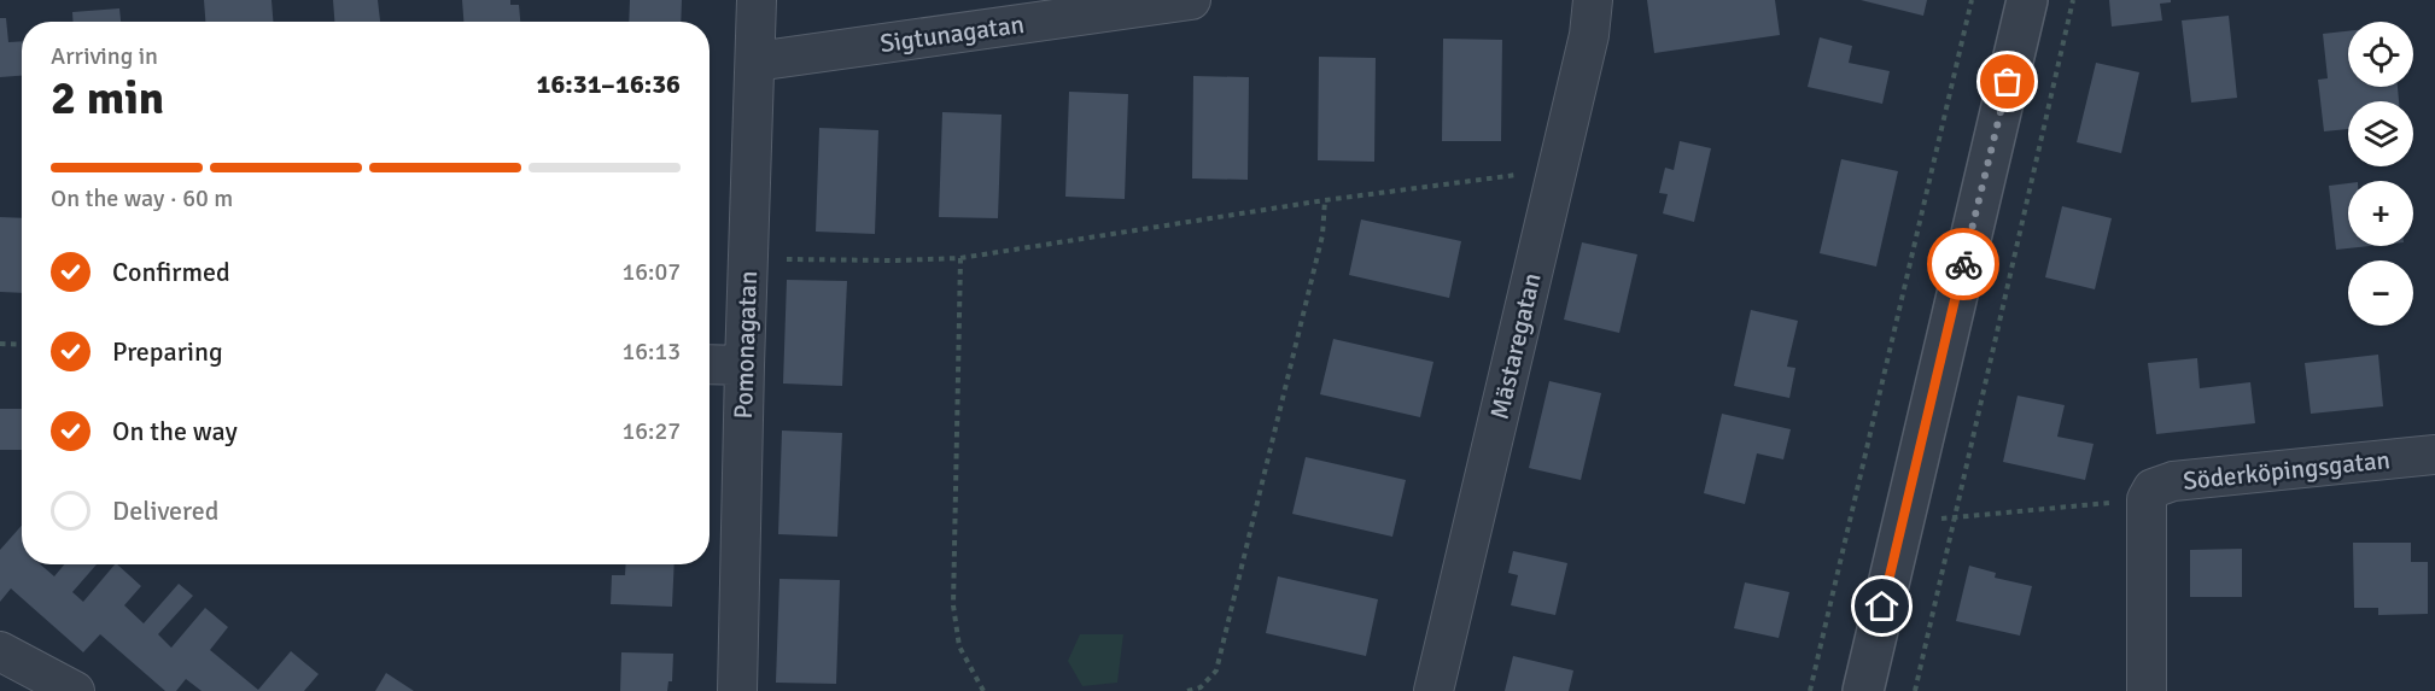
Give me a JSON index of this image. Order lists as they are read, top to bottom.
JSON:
{
  "streets": {
    "street": [
      "Sigtunagatan",
      "Pomonagatan",
      "Mästaregatan",
      "Söderköpingsgatan"
    ]
  },
  "crossings": [
    ["Sigtunagatan", "Pomonagatan"]
  ],
  "page": {
    "map_buttons": ["+", "−"],
    "heading": ["2 min", "Arriving in", "16:31–16:36"],
    "bar": "On the way · 60 m",
    "list": [
      ["Confirmed", "16:07"],
      ["Preparing", "16:13"],
      ["On the way", "16:27"],
      "Delivered"
    ]
  }
}
